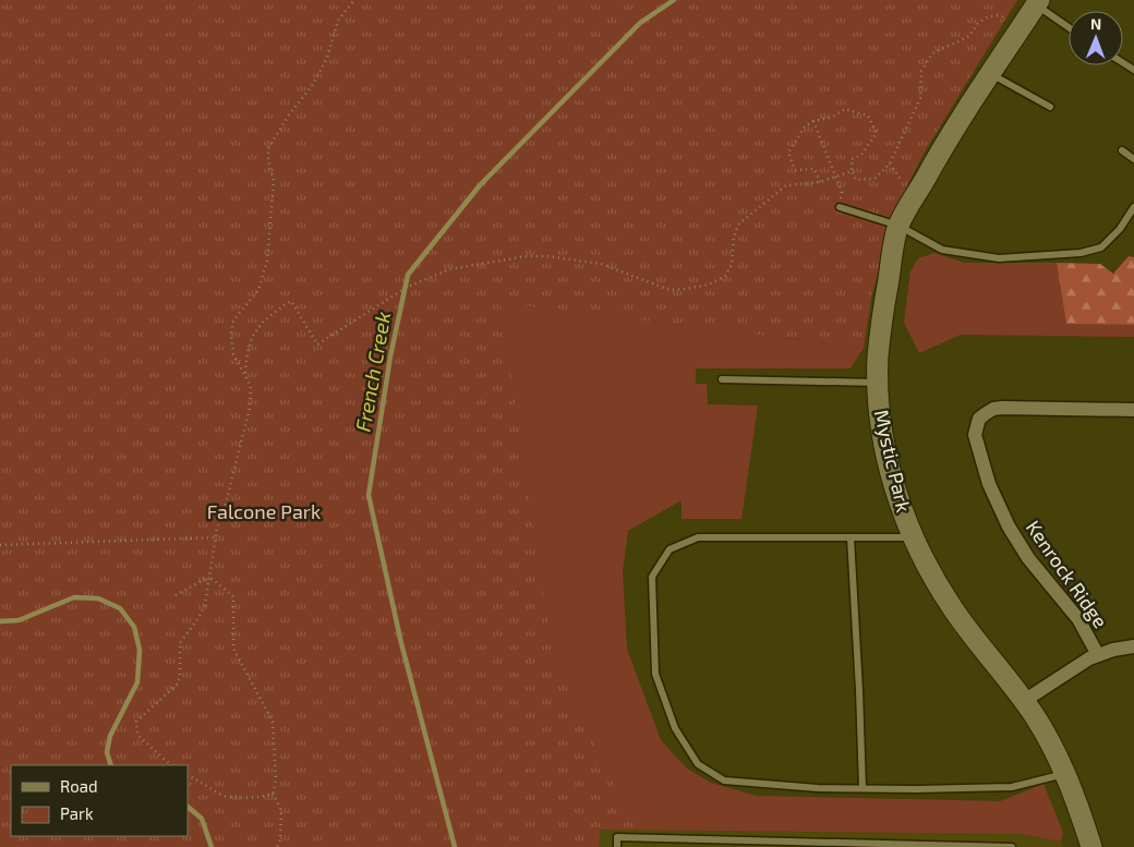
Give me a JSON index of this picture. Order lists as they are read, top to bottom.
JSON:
{
  "streets": {
    "street": ["Mystic Park", "Kenrock Ridge"]
  },
  "water": ["French Creek"],
  "parks": ["Falcone Park"],
  "legend": ["Road", "Park"],
  "north": "top"
}
